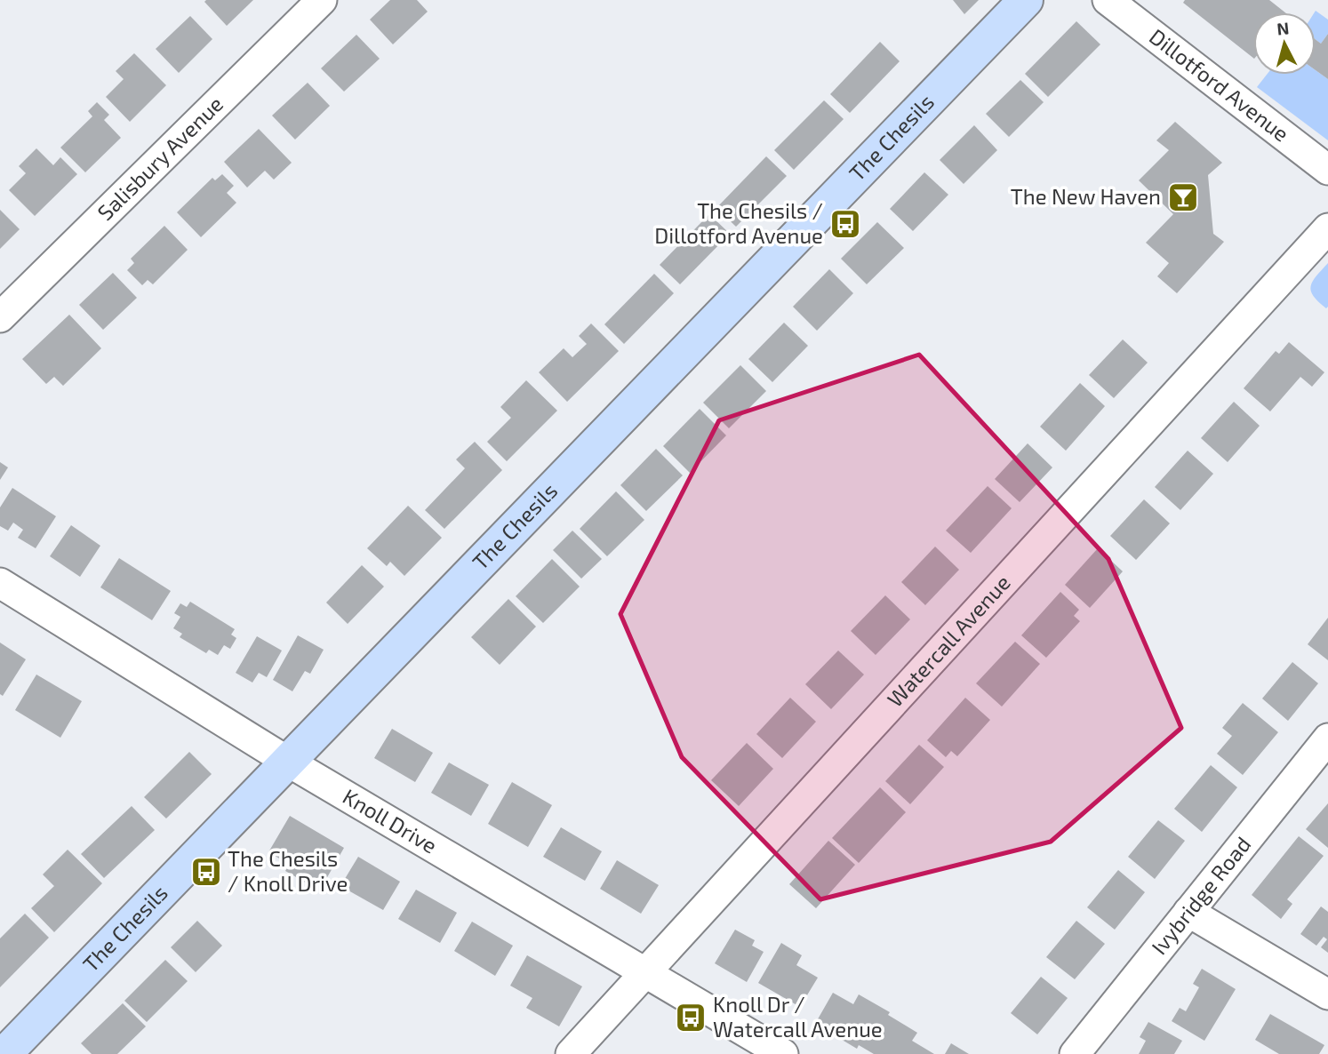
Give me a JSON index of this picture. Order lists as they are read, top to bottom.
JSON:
{
  "streets": {
    "street": [
      "Dillotford Avenue",
      "The Chesils",
      "Salisbury Avenue",
      "Watercall Avenue",
      "Knoll Drive",
      "Ivybridge Road"
    ]
  },
  "crossings": [
    ["The Chesils", "Knoll Drive"],
    ["Watercall Avenue", "Knoll Drive"]
  ],
  "places": {
    "bar": ["The New Haven"],
    "bus stop": ["The Chesils / Dillotford Avenue", "The Chesils / Knoll Drive", "Knoll Dr / Watercall Avenue"]
  },
  "north": "top"
}
